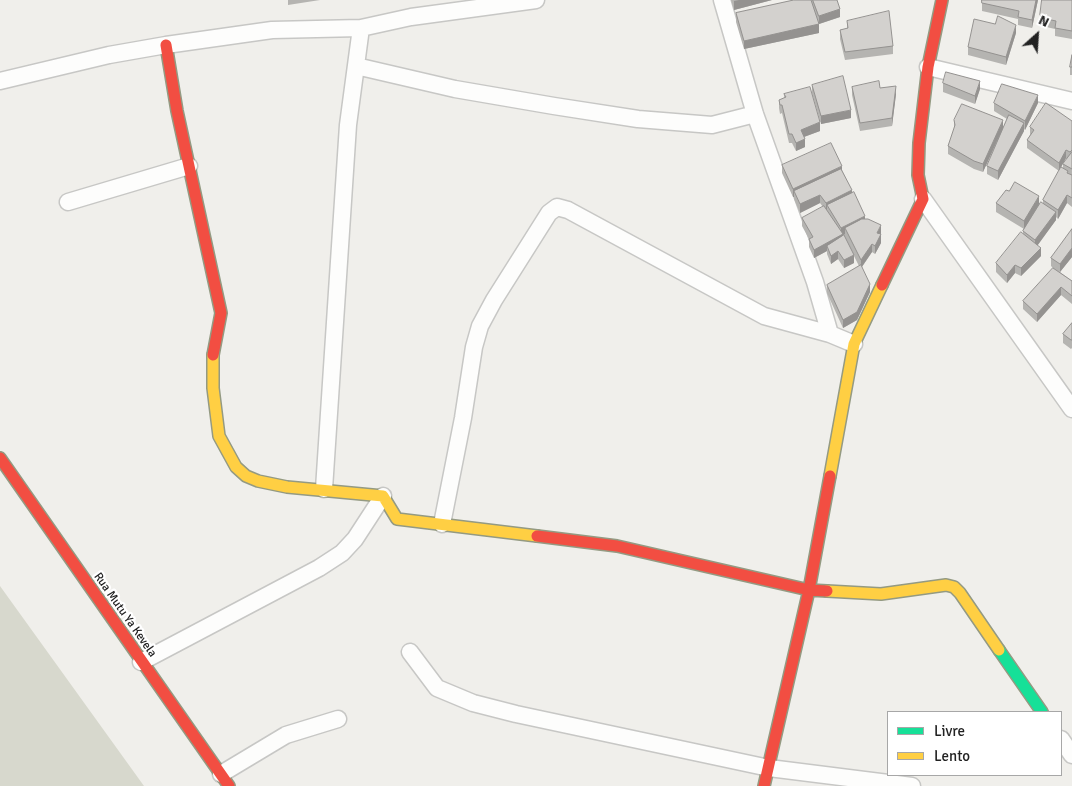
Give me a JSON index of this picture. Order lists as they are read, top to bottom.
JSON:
{
  "streets": {
    "street": ["Rua Mutu Ya Kevela"]
  },
  "legend": ["Livre", "Lento"],
  "north": "top right"
}
